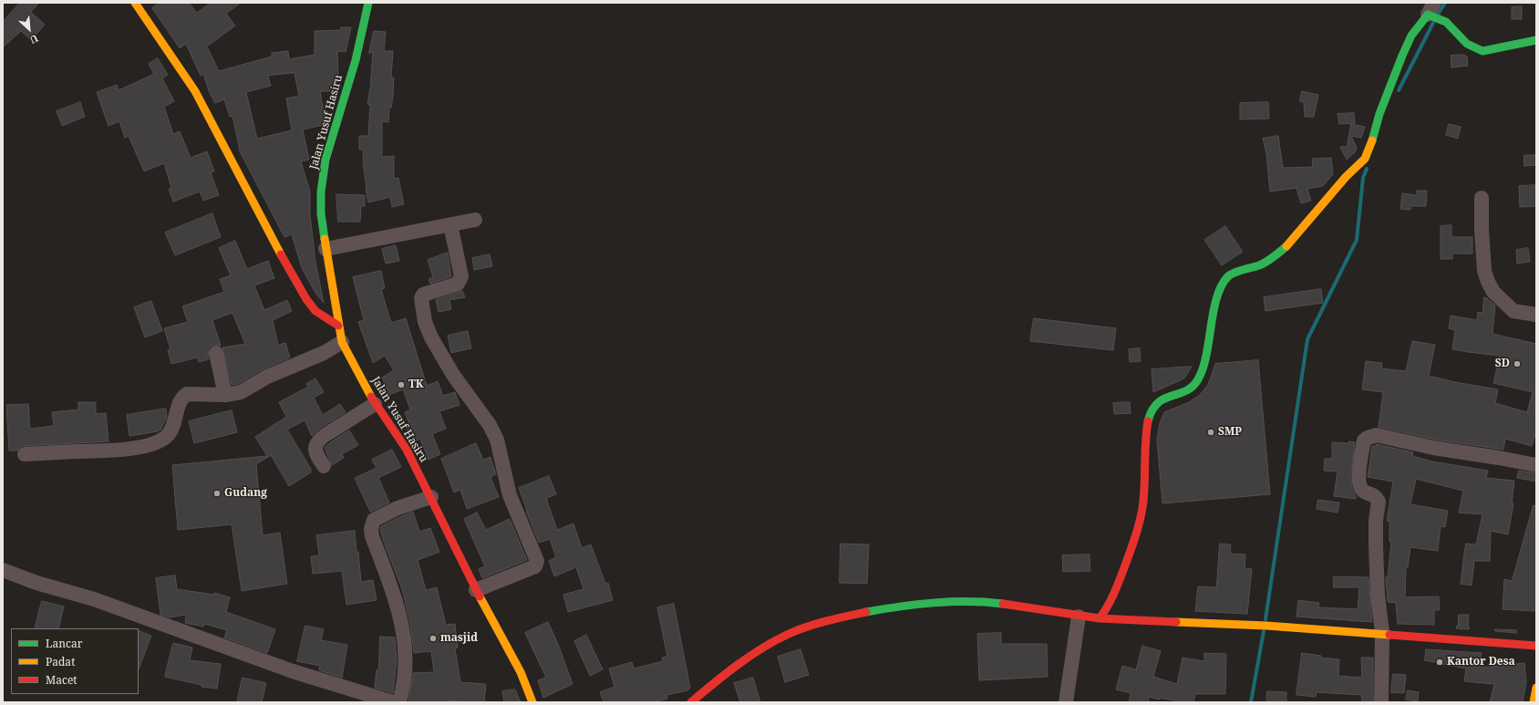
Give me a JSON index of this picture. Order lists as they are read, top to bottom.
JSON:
{
  "streets": {
    "street": ["Jalan Yusuf Hasiru"]
  },
  "places": [
    "SD",
    "TK",
    "SMP",
    "Gudang",
    "masjid",
    "Kantor Desa"
  ],
  "legend": ["Lancar", "Padat", "Macet"],
  "north": "bottom right"
}
